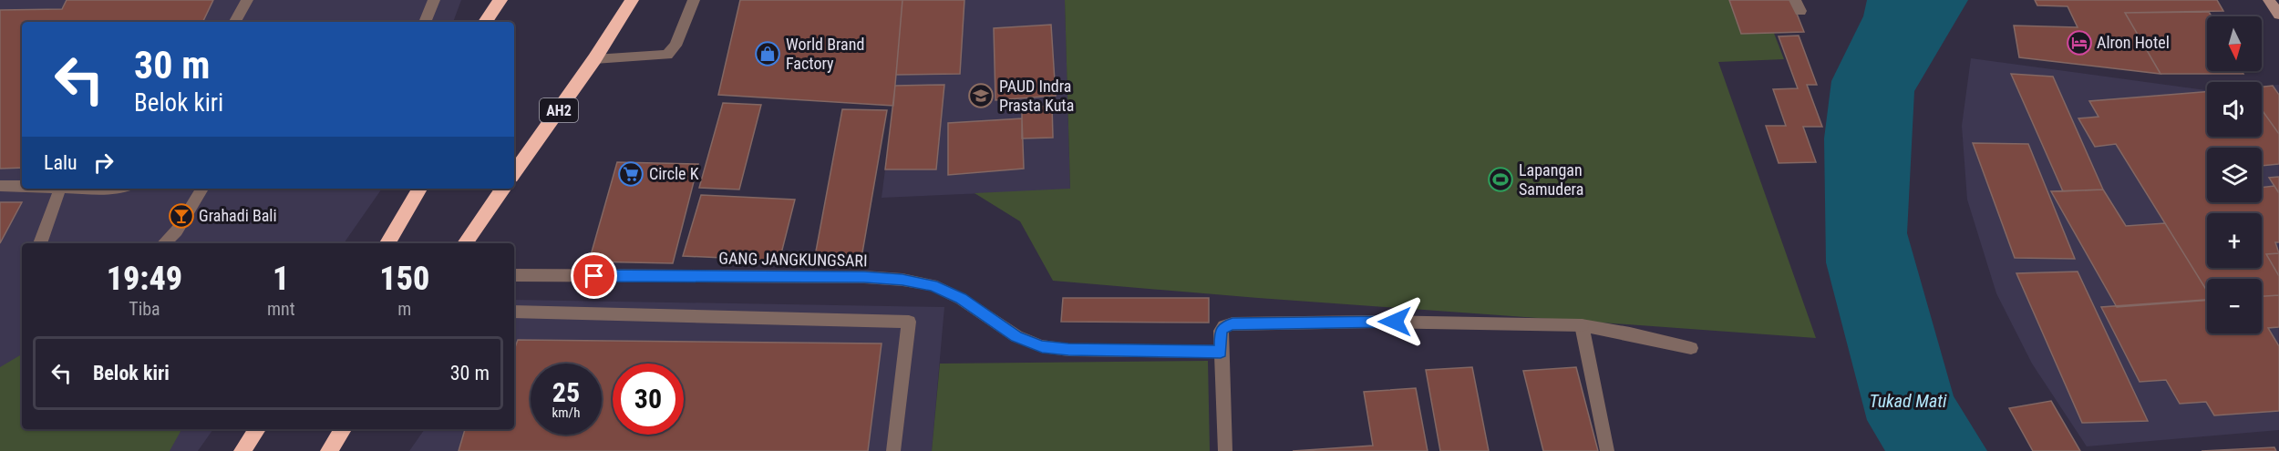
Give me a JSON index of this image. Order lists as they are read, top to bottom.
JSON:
{
  "streets": {
    "highway": ["AH2"],
    "street": ["GANG JANGKUNGSARI"]
  },
  "water": ["Tukad Mati"],
  "places": {
    "hotel": ["Alron Hotel"],
    "shop": ["World Brand Factory"],
    "school or university": ["PAUD Indra Prasta Kuta"],
    "supermarket": ["Circle K"],
    "sports": ["Lapangan Samudera"],
    "bar": ["Grahadi Bali"]
  },
  "north": "bottom",
  "page": {
    "map_buttons": ["+", "−"],
    "turn": ["30 m", "Belok kiri"],
    "then": "Lalu",
    "eta": [
      "19:49",
      "Tiba",
      "1",
      "mnt",
      "150",
      "m"
    ],
    "list": [
      {
        "name": "Belok kiri",
        "value": "30 m"
      }
    ],
    "speed": "25 km/h",
    "limit": "30"
  }
}
